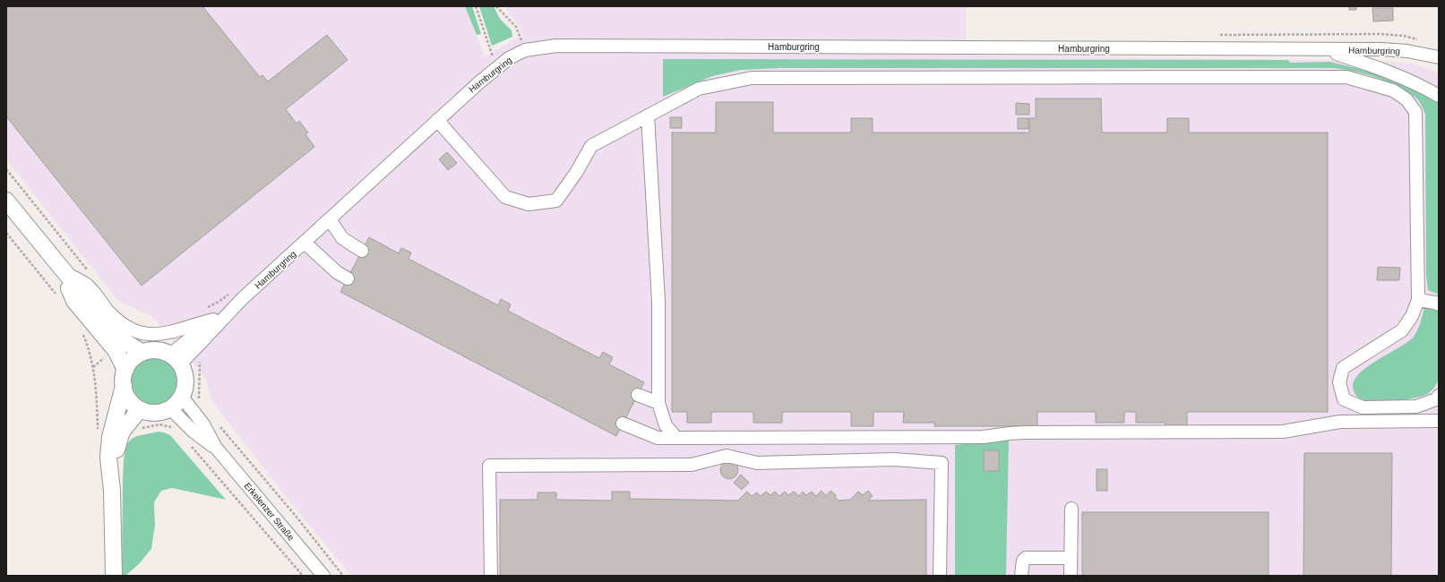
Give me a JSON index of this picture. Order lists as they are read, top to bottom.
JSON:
{
  "streets": {
    "street": ["Hamburgring", "Erkelenzer Straße"]
  }
}
